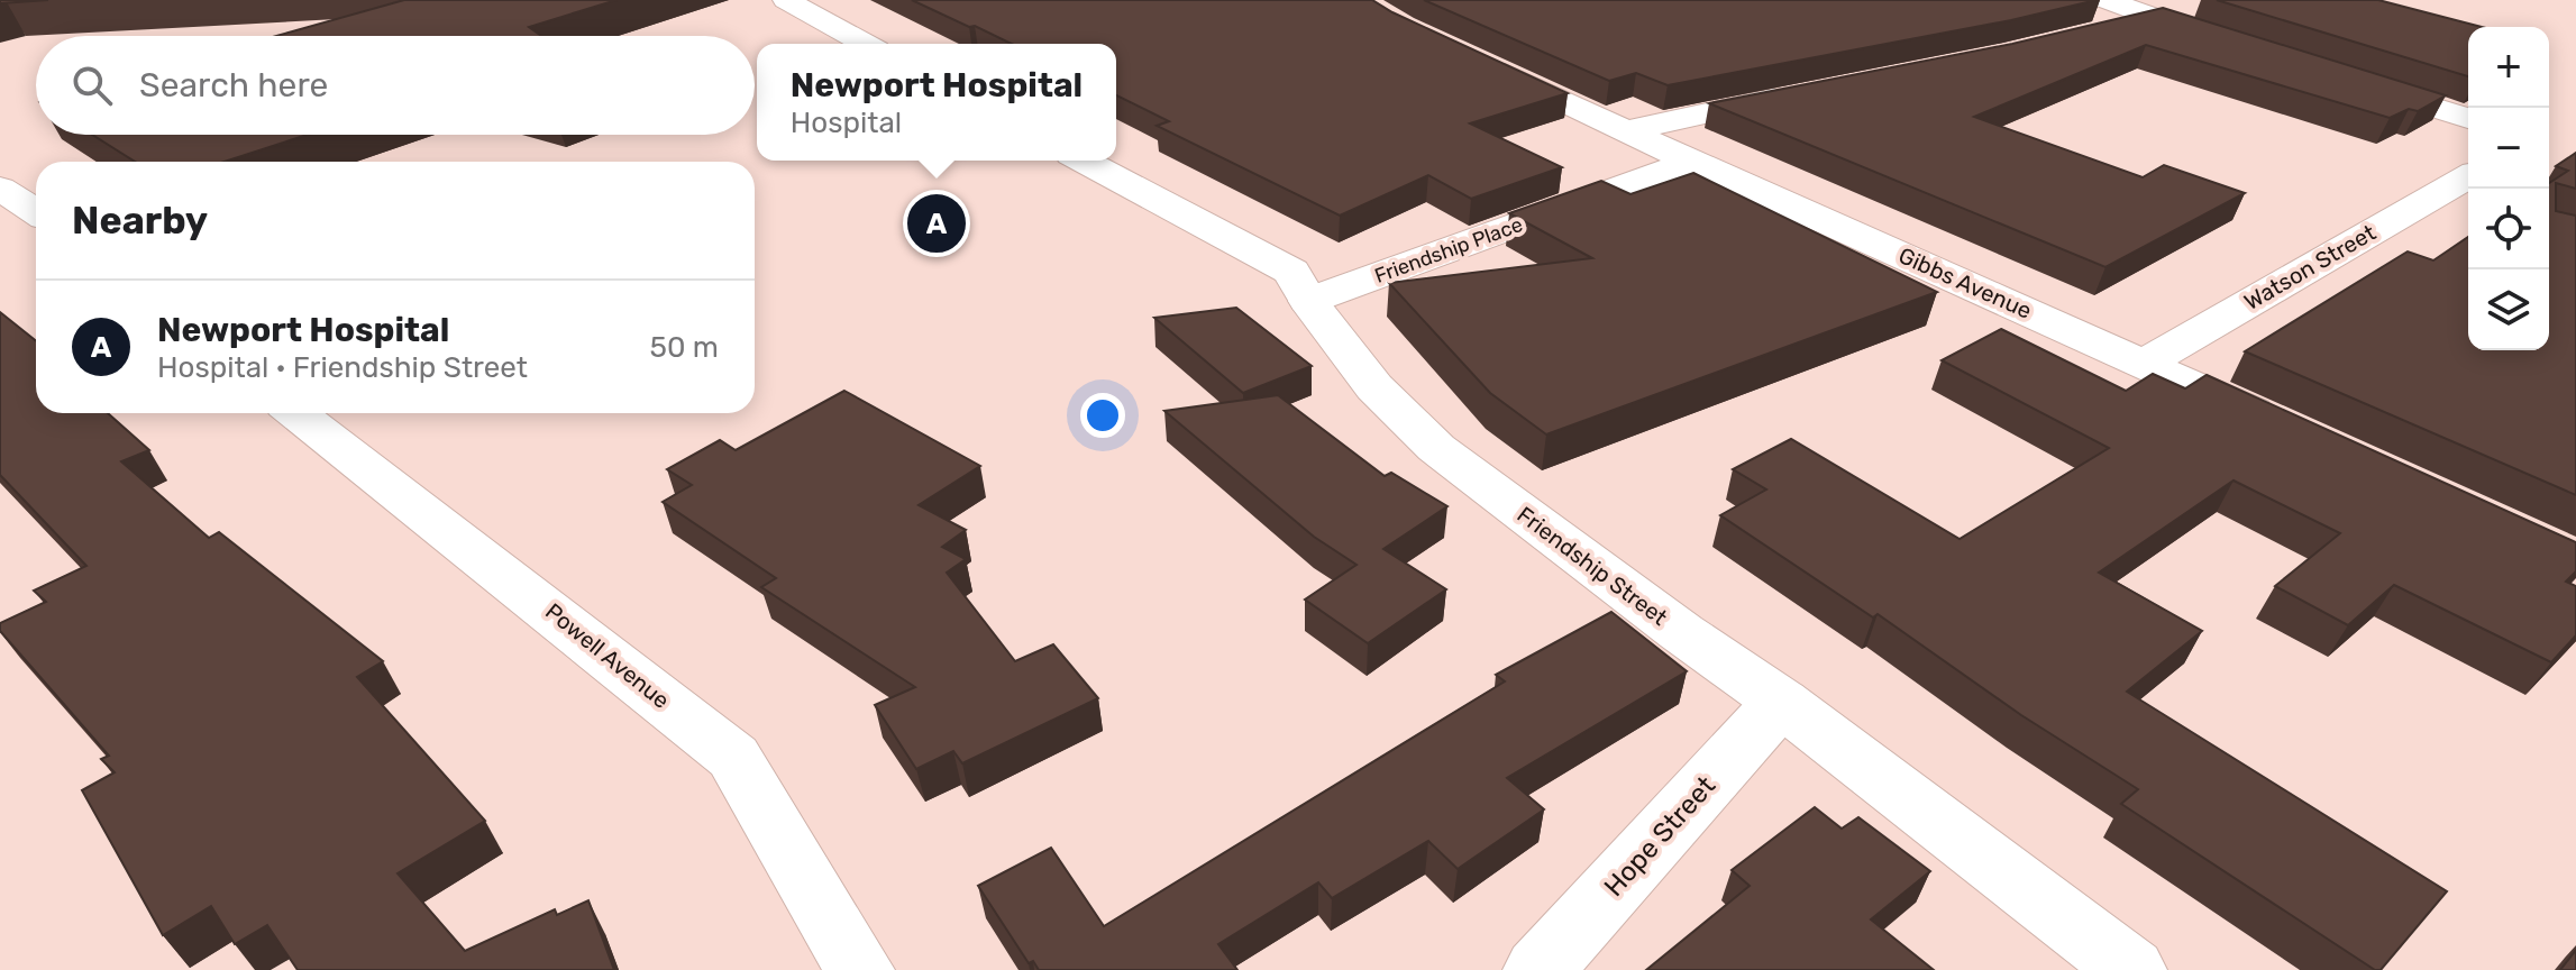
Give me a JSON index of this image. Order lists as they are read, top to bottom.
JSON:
{
  "streets": {
    "street": [
      "Friendship Place",
      "Watson Street",
      "Gibbs Avenue",
      "Friendship Street",
      "Powell Avenue",
      "Hope Street"
    ]
  },
  "crossings": [
    ["Friendship Place", "Gibbs Avenue"],
    ["Friendship Place", "Friendship Street"],
    ["Watson Street", "Gibbs Avenue"],
    ["Friendship Street", "Hope Street"]
  ],
  "page": {
    "map_buttons": ["+", "−"],
    "search": "Search here",
    "popup": ["Newport Hospital", "Hospital"],
    "heading": "Nearby",
    "pins": "A",
    "list": [
      {
        "mark": "A",
        "name": "Newport Hospital",
        "note": "Hospital · Friendship Street",
        "value": "50 m"
      }
    ]
  }
}
